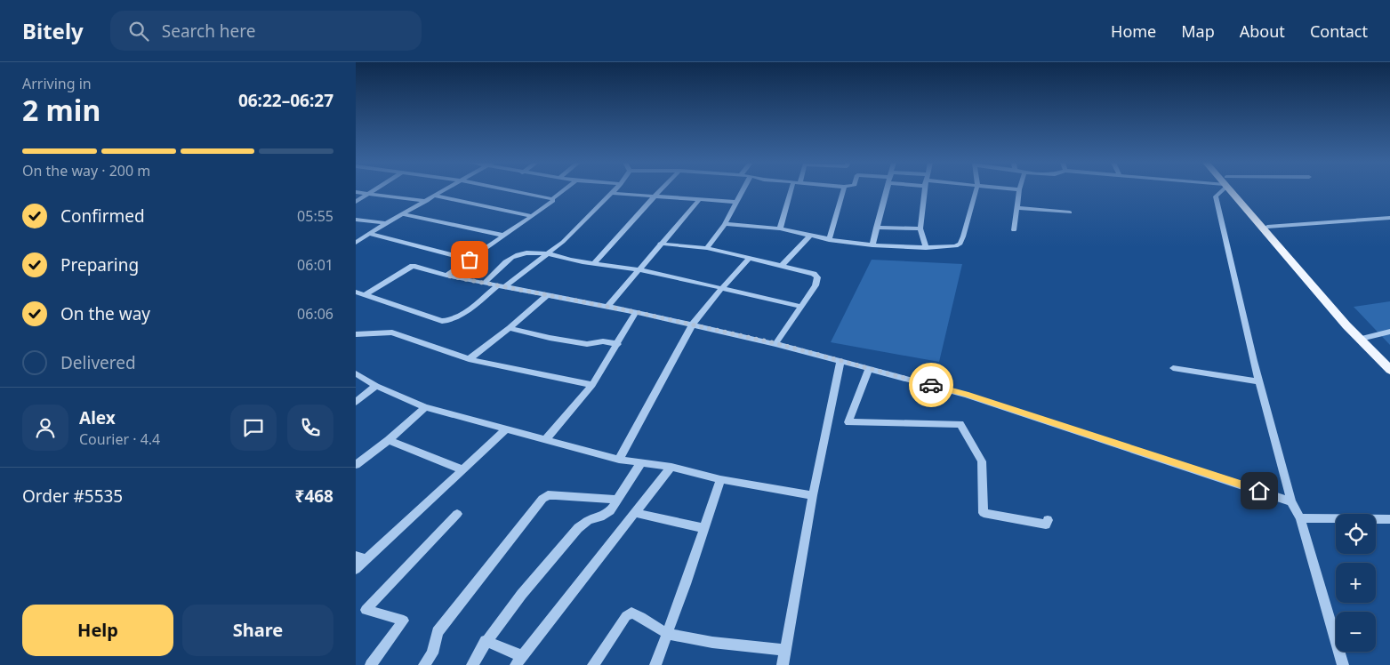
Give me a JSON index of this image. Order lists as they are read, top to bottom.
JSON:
{
  "page": {
    "header": "Bitely",
    "search": "Search here",
    "nav": [
      "Home",
      "Map",
      "About",
      "Contact"
    ],
    "heading": ["2 min", "Arriving in", "06:22–06:27"],
    "panel": [
      "Alex",
      "Courier · 4.4",
      "Order #5535",
      "₹468"
    ],
    "bar": "On the way · 200 m",
    "list": [
      ["Confirmed", "05:55"],
      ["Preparing", "06:01"],
      ["On the way", "06:06"],
      "Delivered"
    ],
    "map_buttons": ["+", "−"],
    "buttons": ["Help", "Share"]
  }
}
